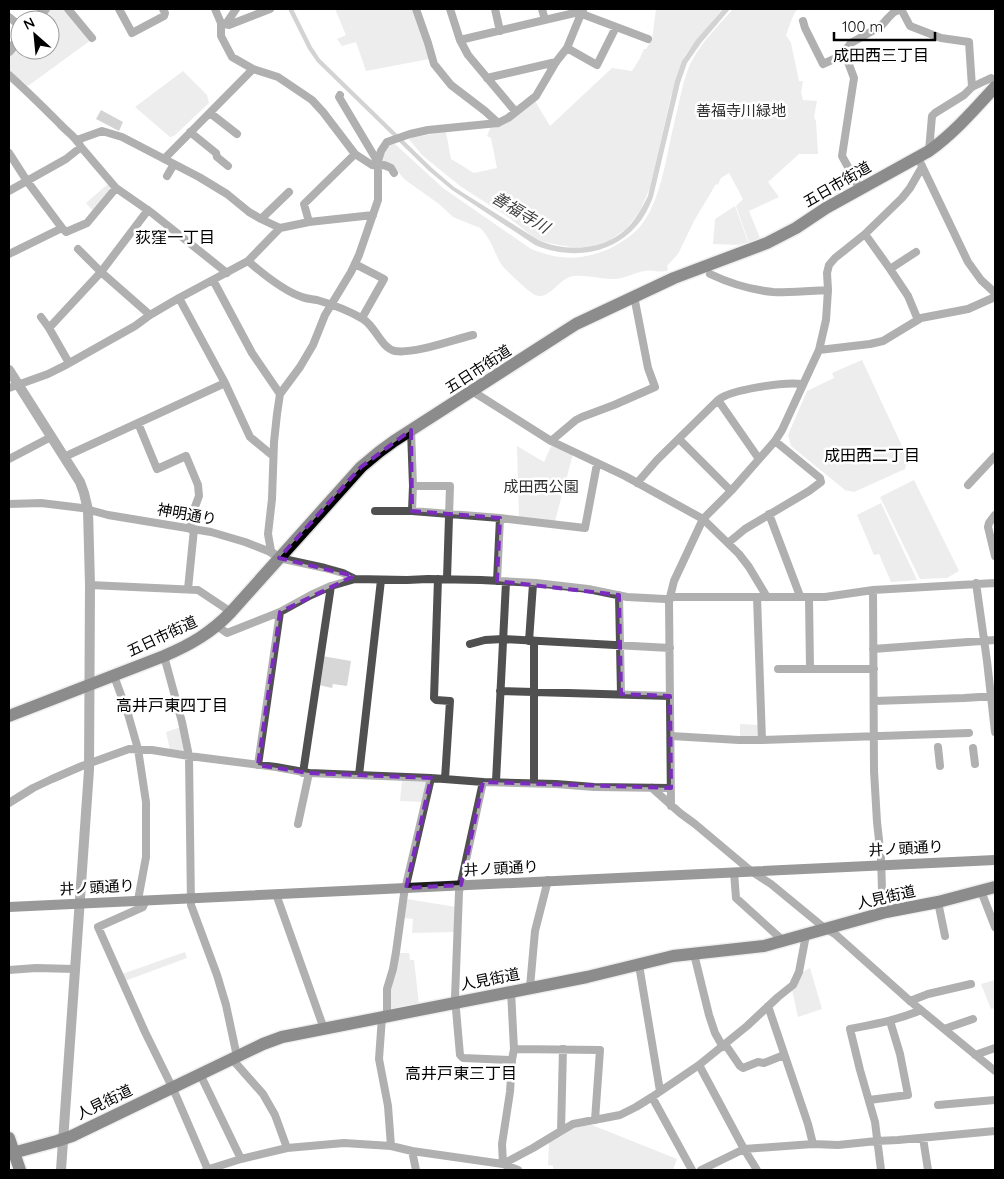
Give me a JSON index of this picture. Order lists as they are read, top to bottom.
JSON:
{
  "streets": {
    "main road": ["五日市街道", "井ノ頭通り", "人見街道"],
    "street": ["神明通り"]
  },
  "crossings": [
    ["五日市街道", "神明通り"]
  ],
  "districts": [
    "成田西三丁目",
    "荻窪一丁目",
    "成田西二丁目",
    "高井戸東四丁目",
    "高井戸東三丁目"
  ],
  "water": ["善福寺川"],
  "parks": ["善福寺川緑地", "成田西公園"],
  "scale_bar": "100 m",
  "north": "top left"
}
